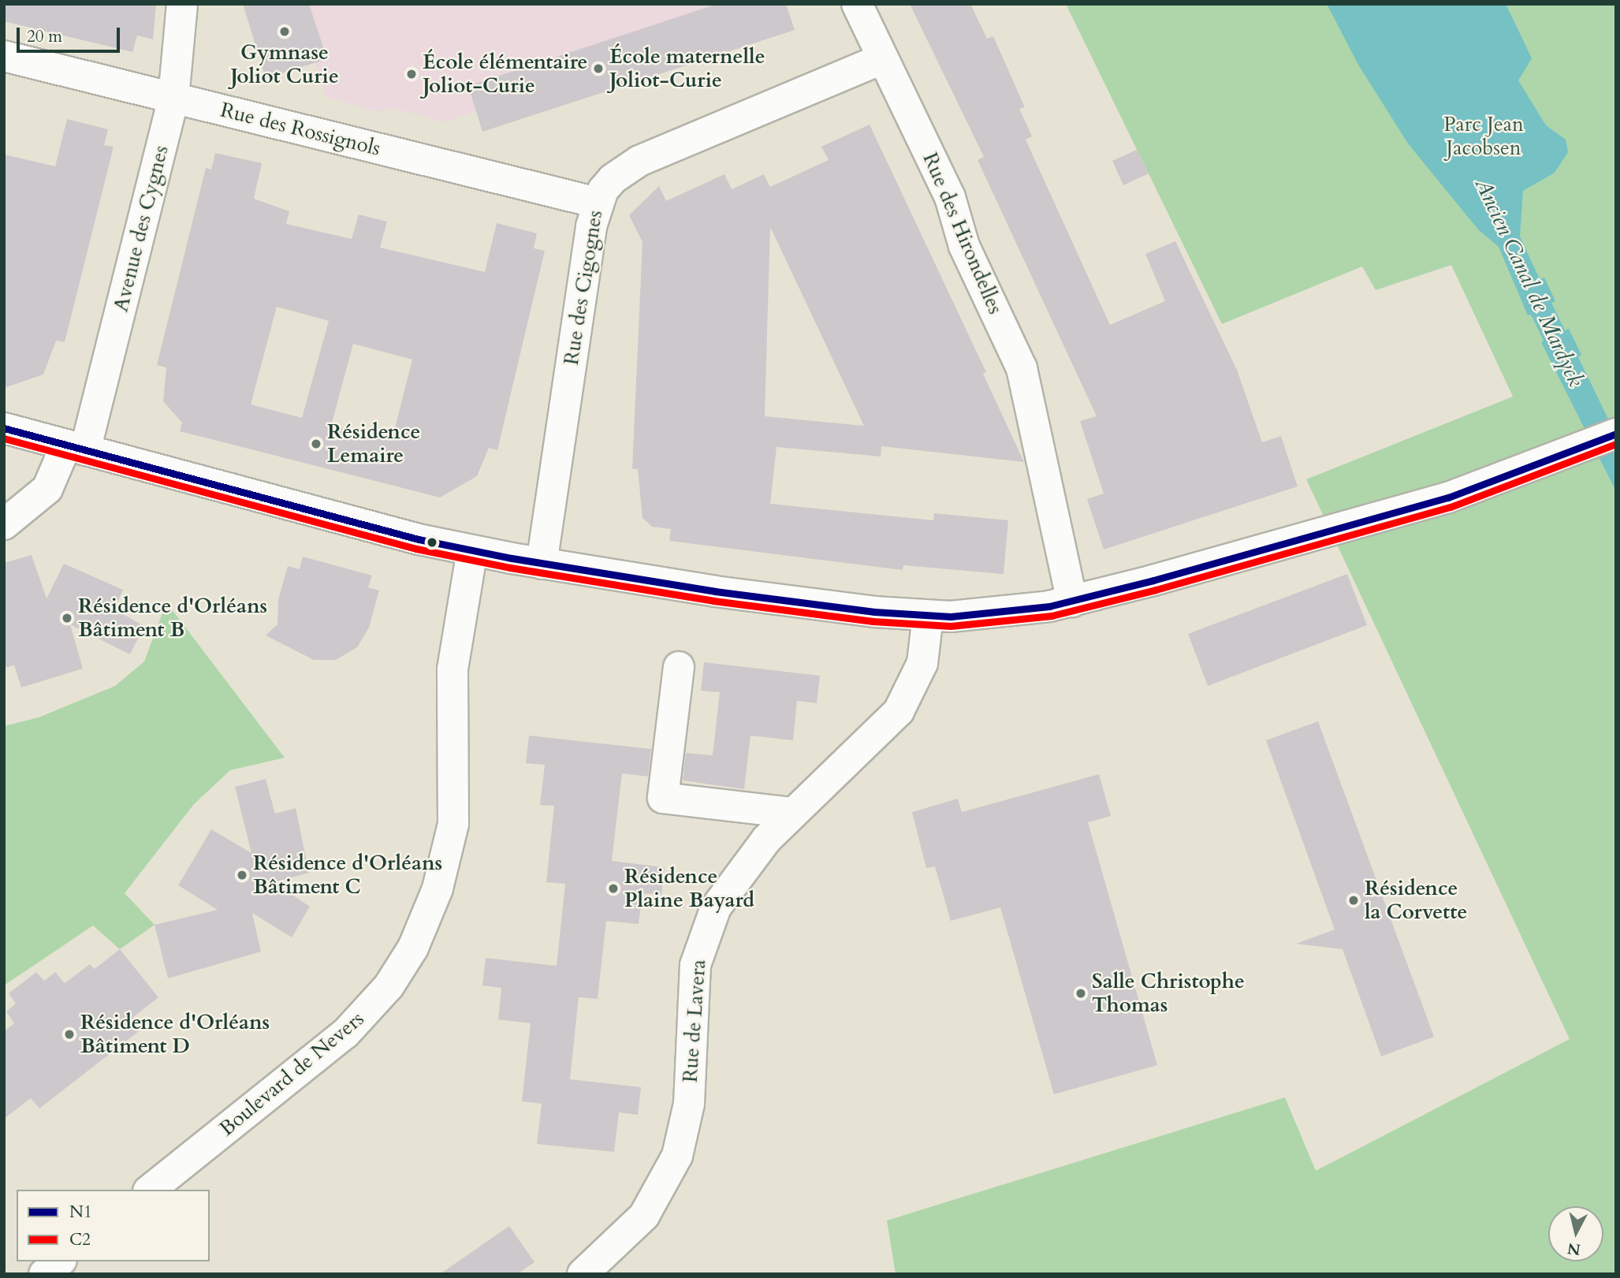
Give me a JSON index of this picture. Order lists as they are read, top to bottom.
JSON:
{
  "streets": {
    "street": [
      "Rue des Rossignols",
      "Avenue des Cygnes",
      "Rue des Hirondelles",
      "Rue des Cigognes",
      "Rue de Lavera",
      "Boulevard de Nevers"
    ]
  },
  "crossings": [
    ["Rue des Rossignols", "Avenue des Cygnes"],
    ["Rue des Rossignols", "Rue des Cigognes"],
    ["Rue des Hirondelles", "Rue des Cigognes"]
  ],
  "water": ["Ancien Canal de Mardyck"],
  "parks": ["Parc Jean Jacobsen"],
  "places": [
    "Gymnase Joliot Curie",
    "École maternelle Joliot-Curie",
    "École élémentaire Joliot-Curie",
    "Résidence Lemaire",
    "Résidence d'Orléans Bâtiment B",
    "Résidence d'Orléans Bâtiment C",
    "Résidence Plaine Bayard",
    "Résidence la Corvette",
    "Salle Christophe Thomas",
    "Résidence d'Orléans Bâtiment D"
  ],
  "lines": ["transit line N1", "transit line C2"],
  "legend": ["N1", "C2"],
  "scale_bar": "20 m",
  "north": "bottom"
}
